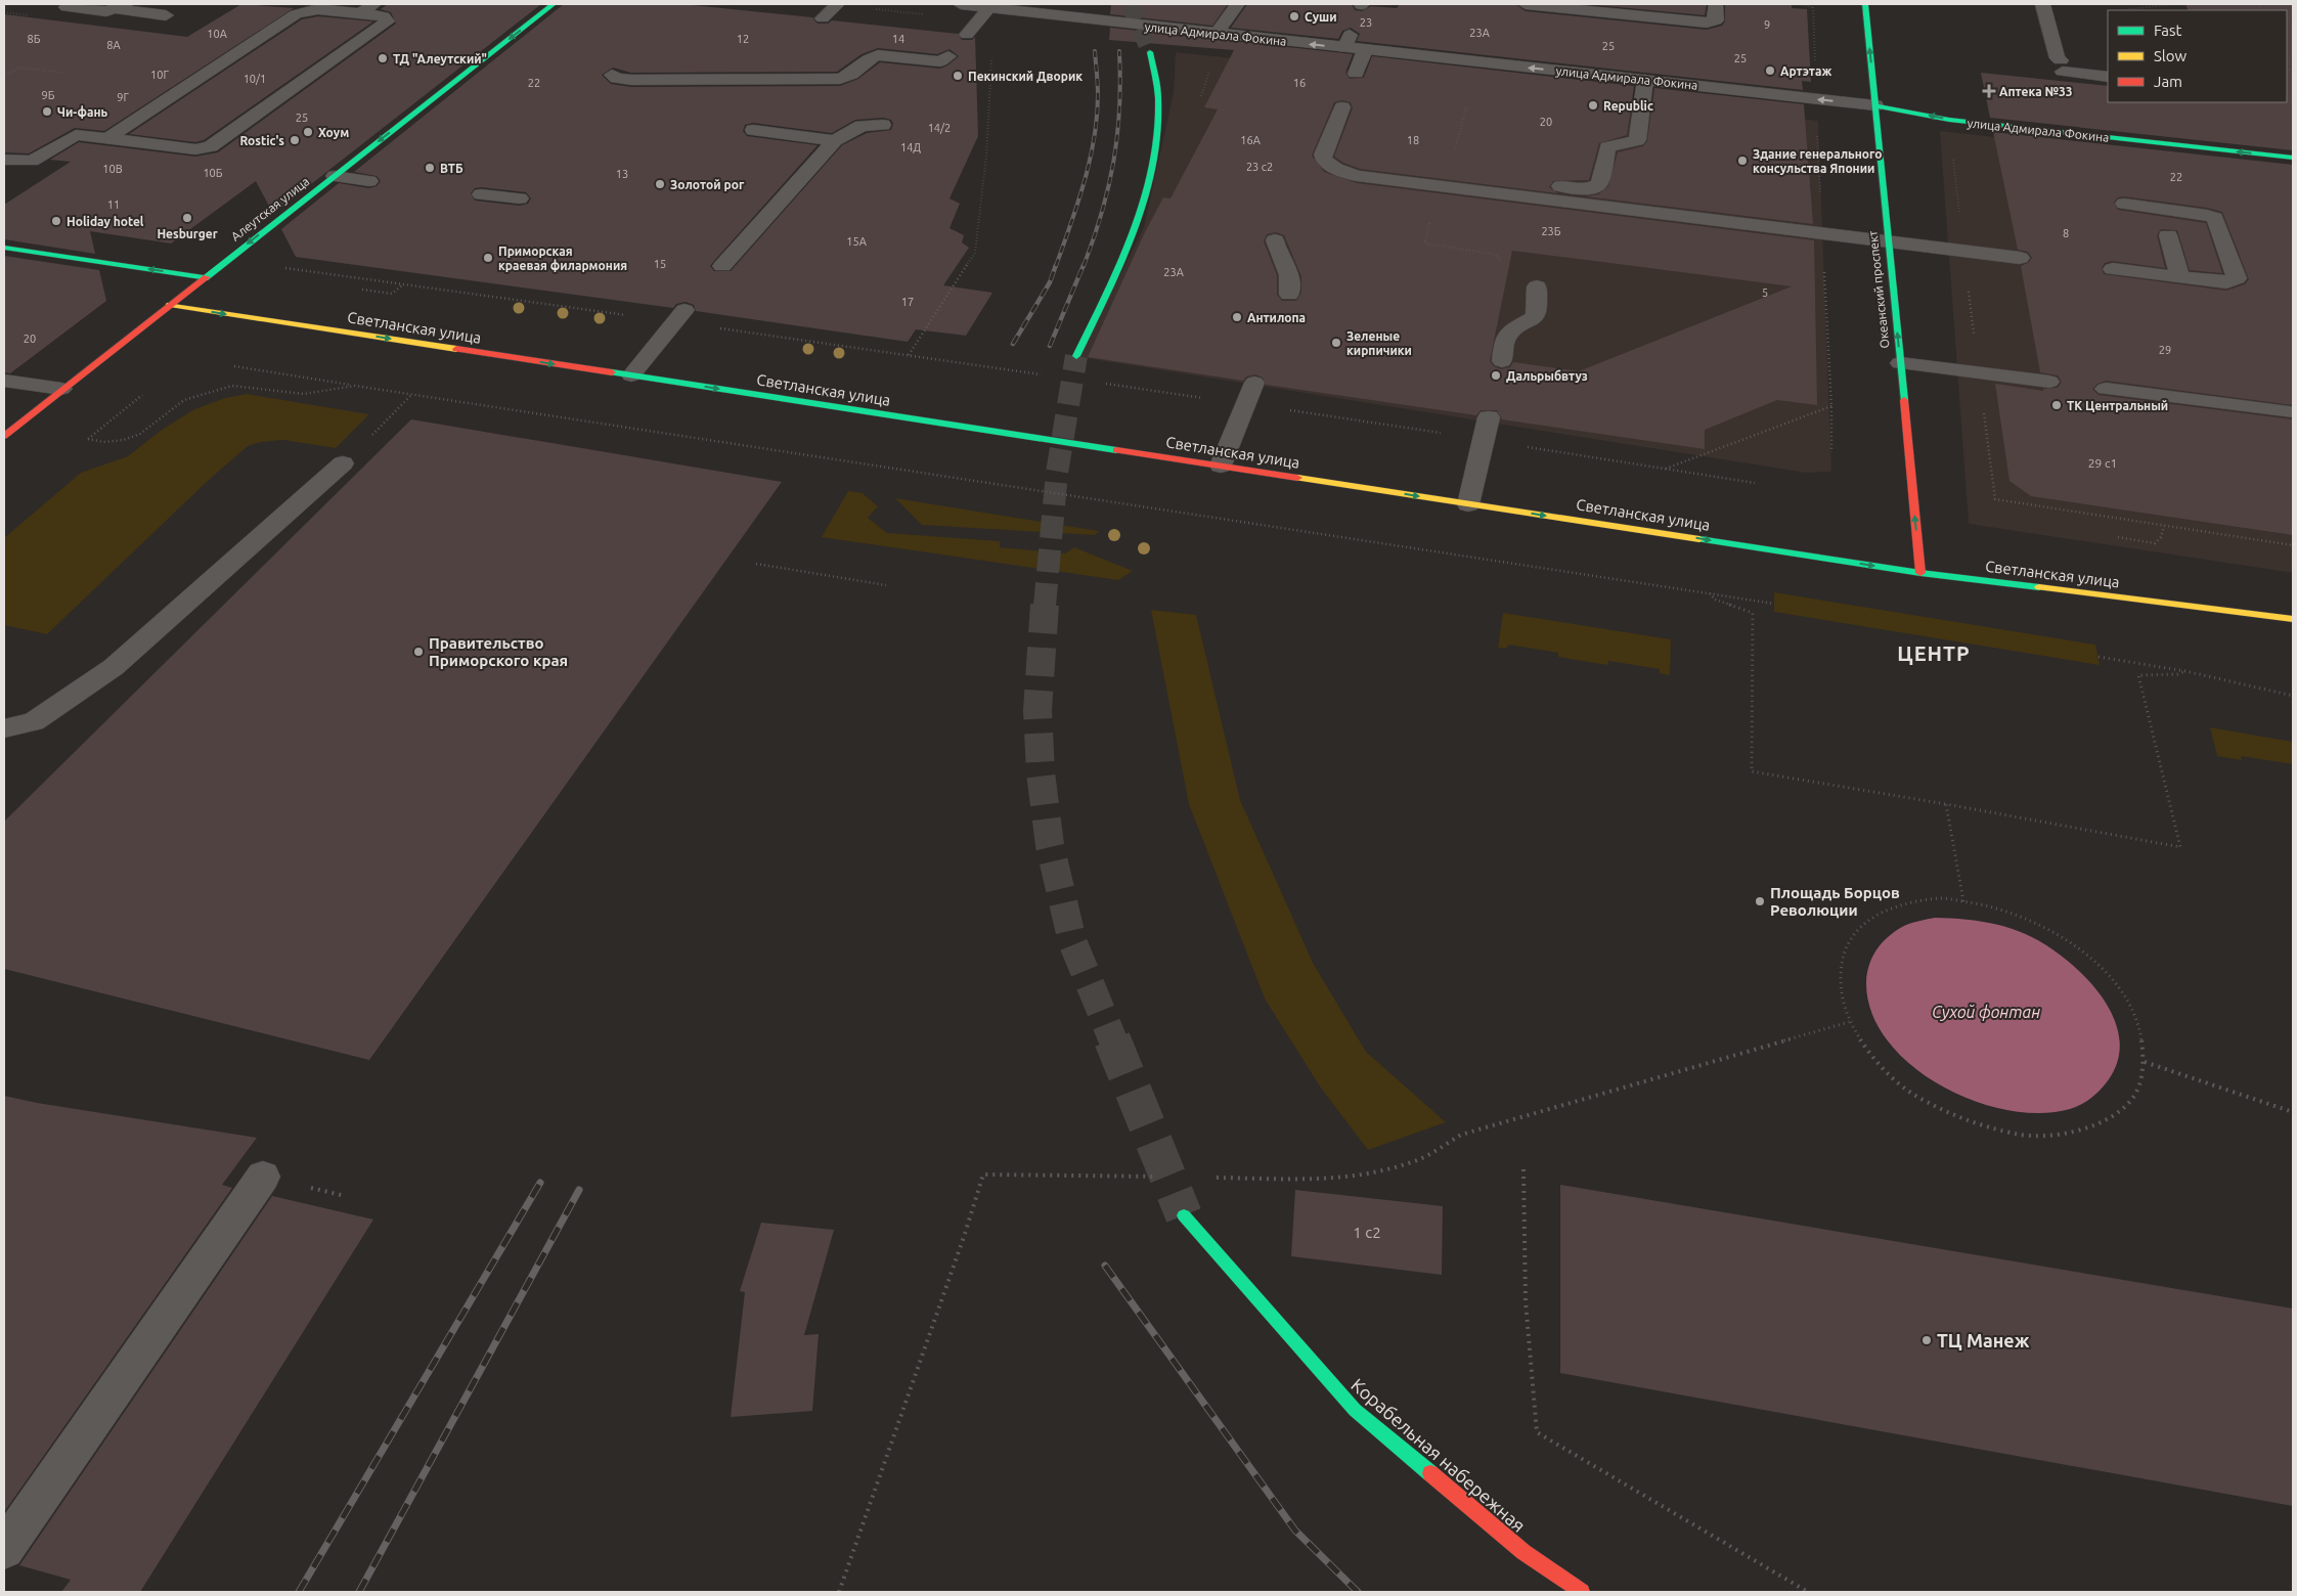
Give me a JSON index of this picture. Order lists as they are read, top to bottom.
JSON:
{
  "streets": {
    "main road": [
      "улица Адмирала Фокина",
      "Алеутская улица",
      "Океанский проспект",
      "Светланская улица",
      "Корабельная набережная"
    ]
  },
  "crossings": [
    ["улица Адмирала Фокина", "Океанский проспект"],
    ["Алеутская улица", "Светланская улица"],
    ["Океанский проспект", "Светланская улица"]
  ],
  "one_way": [
    "улица Адмирала Фокина",
    "Алеутская улица",
    "Океанский проспект",
    "Светланская улица"
  ],
  "districts": ["ЦЕНТР"],
  "water": ["Сухой фонтан"],
  "places": {
    "other": [
      "Суши",
      "ТД \"Алеутский\"",
      "Артэтаж",
      "Пекинский Дворик",
      "Republic",
      "Чи-фань",
      "Хоум",
      "Rostic's",
      "Здание генерального консульства Японии",
      "ВТБ",
      "Золотой рог",
      "Hesburger",
      "Holiday hotel",
      "Приморская краевая филармония",
      "Антилопа",
      "Зеленые кирпичики",
      "Дальрыбвтуз",
      "ТК Центральный",
      "Правительство Приморского края",
      "Площадь Борцов Революции",
      "ТЦ Манеж"
    ],
    "health": ["Аптека №33"]
  },
  "house_numbers": [
    "23",
    "9",
    "23А",
    "10А",
    "8Б",
    "12",
    "14",
    "8А",
    "25",
    "25",
    "10Г",
    "10/1",
    "22",
    "16",
    "9Б",
    "9Г",
    "25",
    "20",
    "14/2",
    "16А",
    "18",
    "14Д",
    "23 с2",
    "10В",
    "10Б",
    "13",
    "22",
    "11",
    "23Б",
    "8",
    "15А",
    "15",
    "23А",
    "5",
    "17",
    "20",
    "29",
    "29 с1",
    "1 с2"
  ],
  "legend": ["Fast", "Slow", "Jam"]
}
